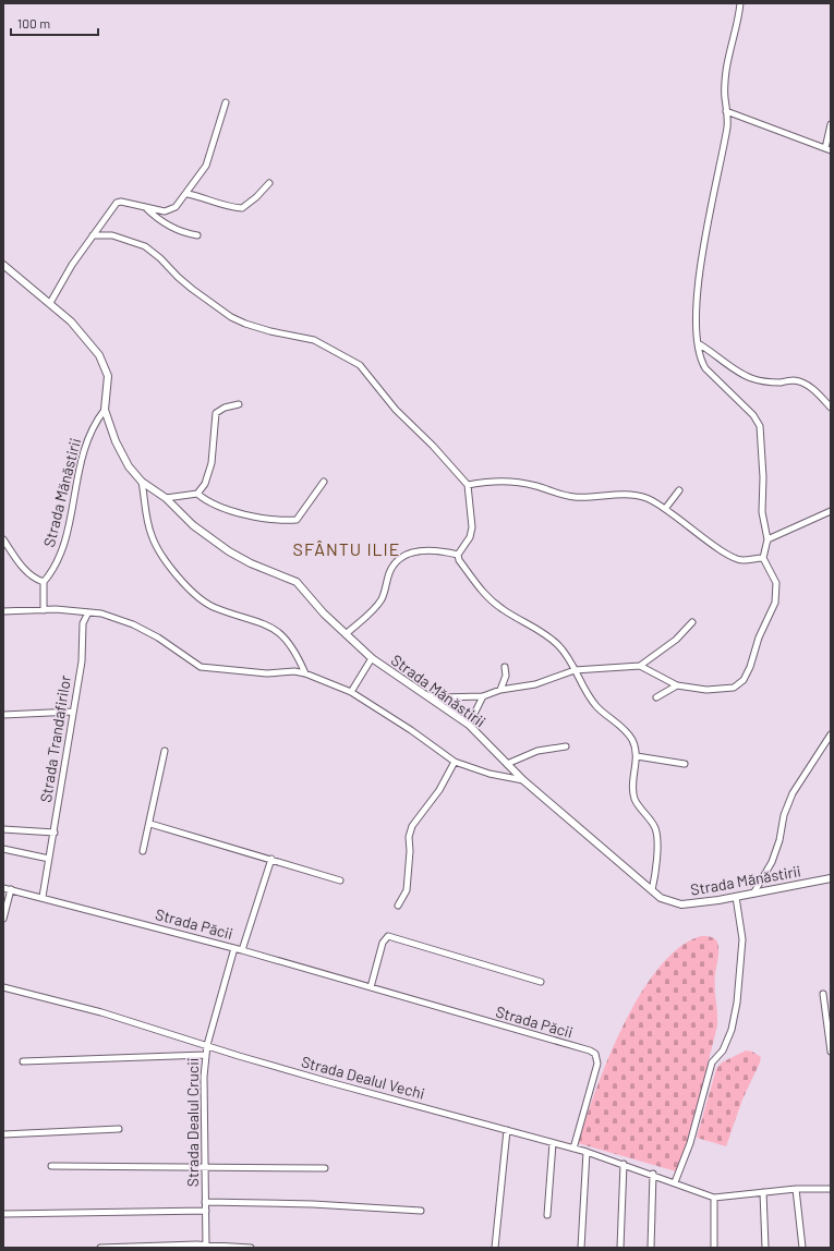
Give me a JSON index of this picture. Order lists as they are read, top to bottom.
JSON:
{
  "streets": {
    "street": [
      "Strada Mănăstirii",
      "Strada Trandafirilor",
      "Strada Păcii",
      "Strada Dealul Vechi",
      "Strada Dealul Crucii"
    ]
  },
  "crossings": [
    ["Strada Trandafirilor", "Strada Păcii"],
    ["Strada Păcii", "Strada Dealul Vechi"],
    ["Strada Păcii", "Strada Dealul Crucii"],
    ["Strada Dealul Vechi", "Strada Dealul Crucii"]
  ],
  "districts": ["SFÂNTU ILIE"],
  "scale_bar": "100 m"
}
